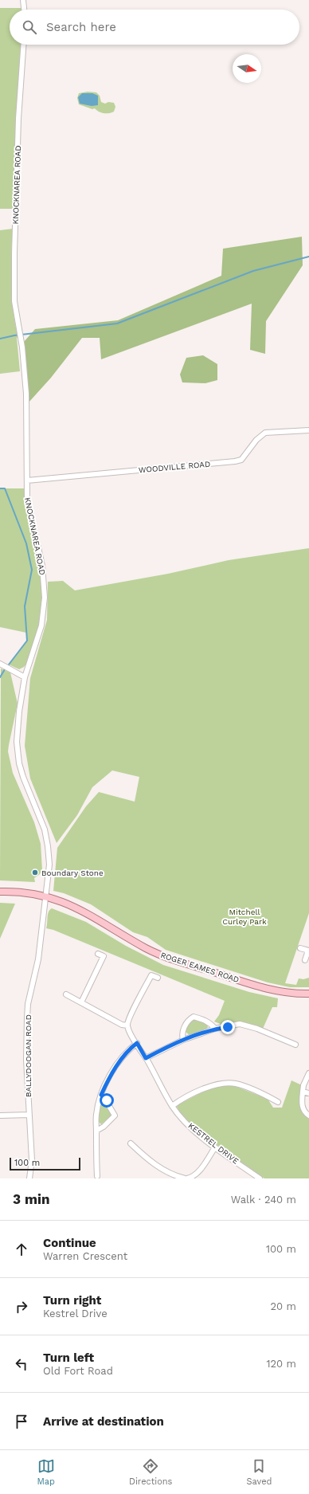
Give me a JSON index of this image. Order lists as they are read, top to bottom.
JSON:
{
  "streets": {
    "main road": ["ROGER EAMES ROAD"],
    "street": [
      "KNOCKNAREA ROAD",
      "WOODVILLE ROAD",
      "BALLYDOOGAN ROAD",
      "KESTREL DRIVE"
    ]
  },
  "crossings": [
    ["KNOCKNAREA ROAD", "WOODVILLE ROAD"],
    ["KNOCKNAREA ROAD", "ROGER EAMES ROAD"],
    ["KNOCKNAREA ROAD", "BALLYDOOGAN ROAD"],
    ["ROGER EAMES ROAD", "BALLYDOOGAN ROAD"]
  ],
  "parks": ["Mitchell Curley Park"],
  "places": ["Boundary Stone"],
  "scale_bar": "100 m",
  "north": "right",
  "page": {
    "search": "Search here",
    "scale": "100 m",
    "heading": ["3 min", "Walk · 240 m"],
    "list": [
      ["Continue", "Warren Crescent", "100 m"],
      ["Turn right", "Kestrel Drive", "20 m"],
      ["Turn left", "Old Fort Road", "120 m"],
      "Arrive at destination"
    ],
    "nav": ["Map", "Directions", "Saved"]
  }
}
